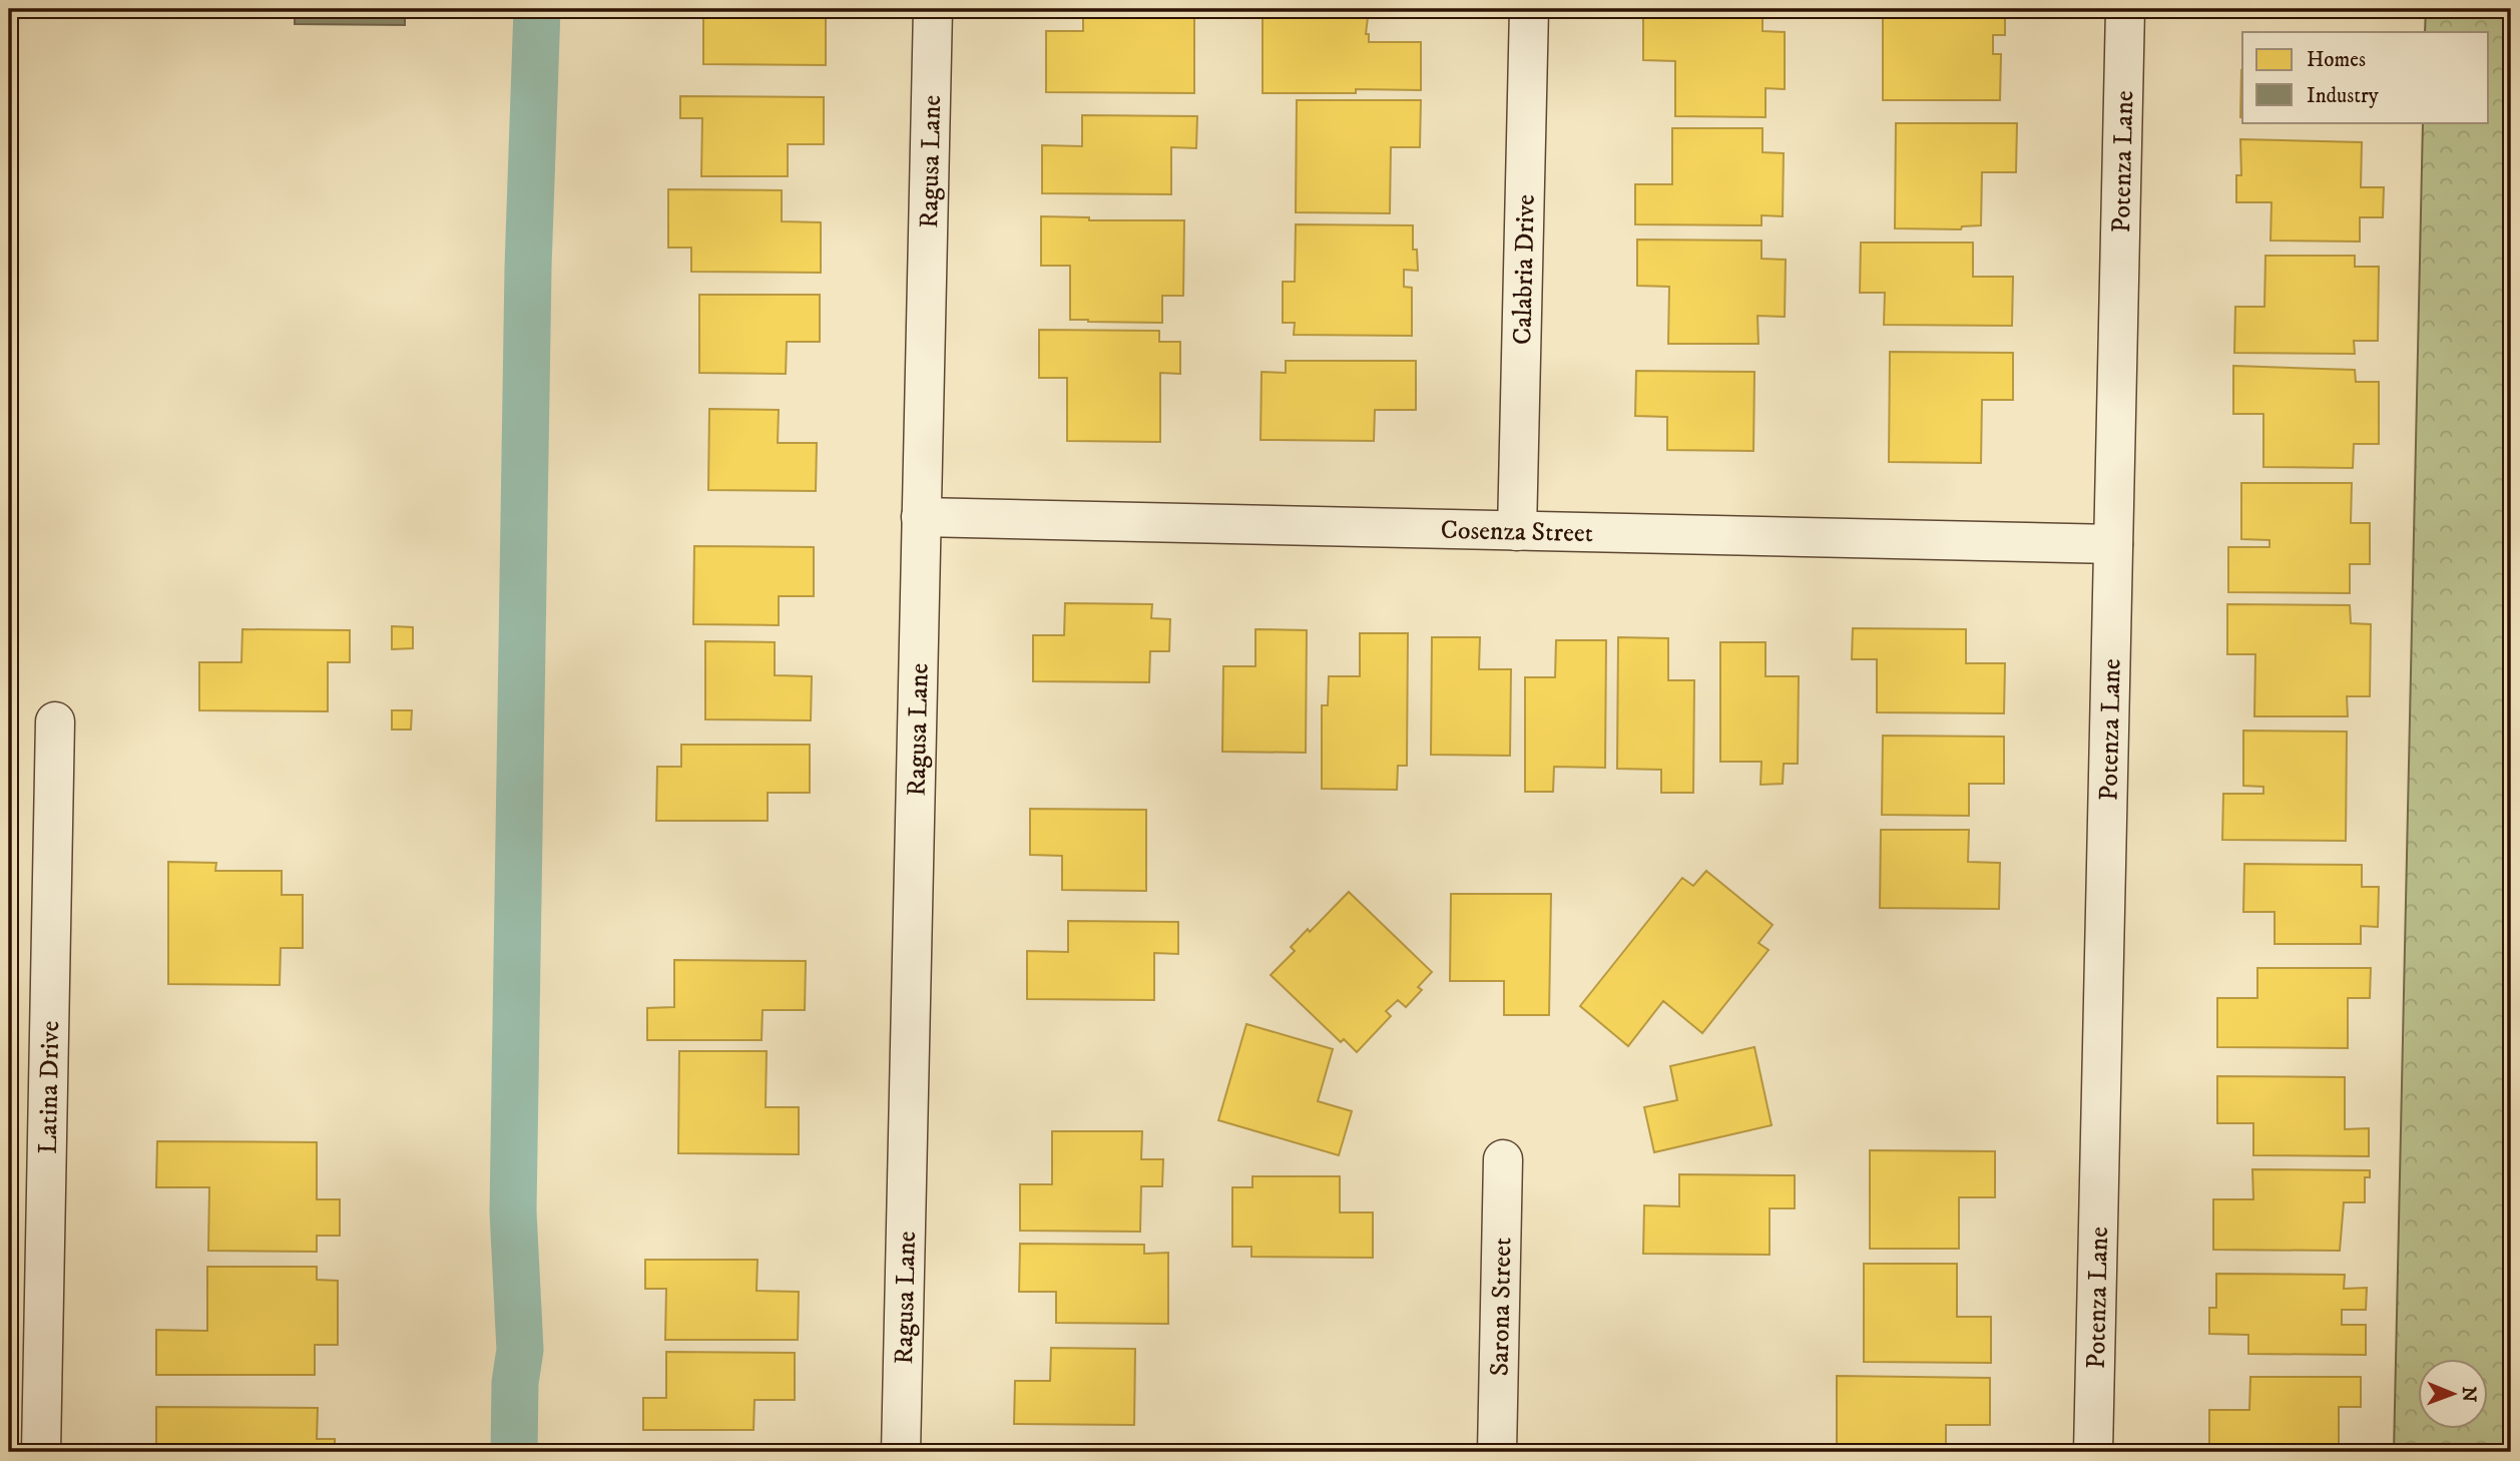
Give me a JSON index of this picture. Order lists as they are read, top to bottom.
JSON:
{
  "streets": {
    "street": [
      "Ragusa Lane",
      "Potenza Lane",
      "Calabria Drive",
      "Cosenza Street",
      "Latina Drive",
      "Sarona Street"
    ]
  },
  "crossings": [
    ["Ragusa Lane", "Cosenza Street"],
    ["Potenza Lane", "Cosenza Street"],
    ["Calabria Drive", "Cosenza Street"]
  ],
  "legend": ["Homes", "Industry"],
  "north": "right"
}
